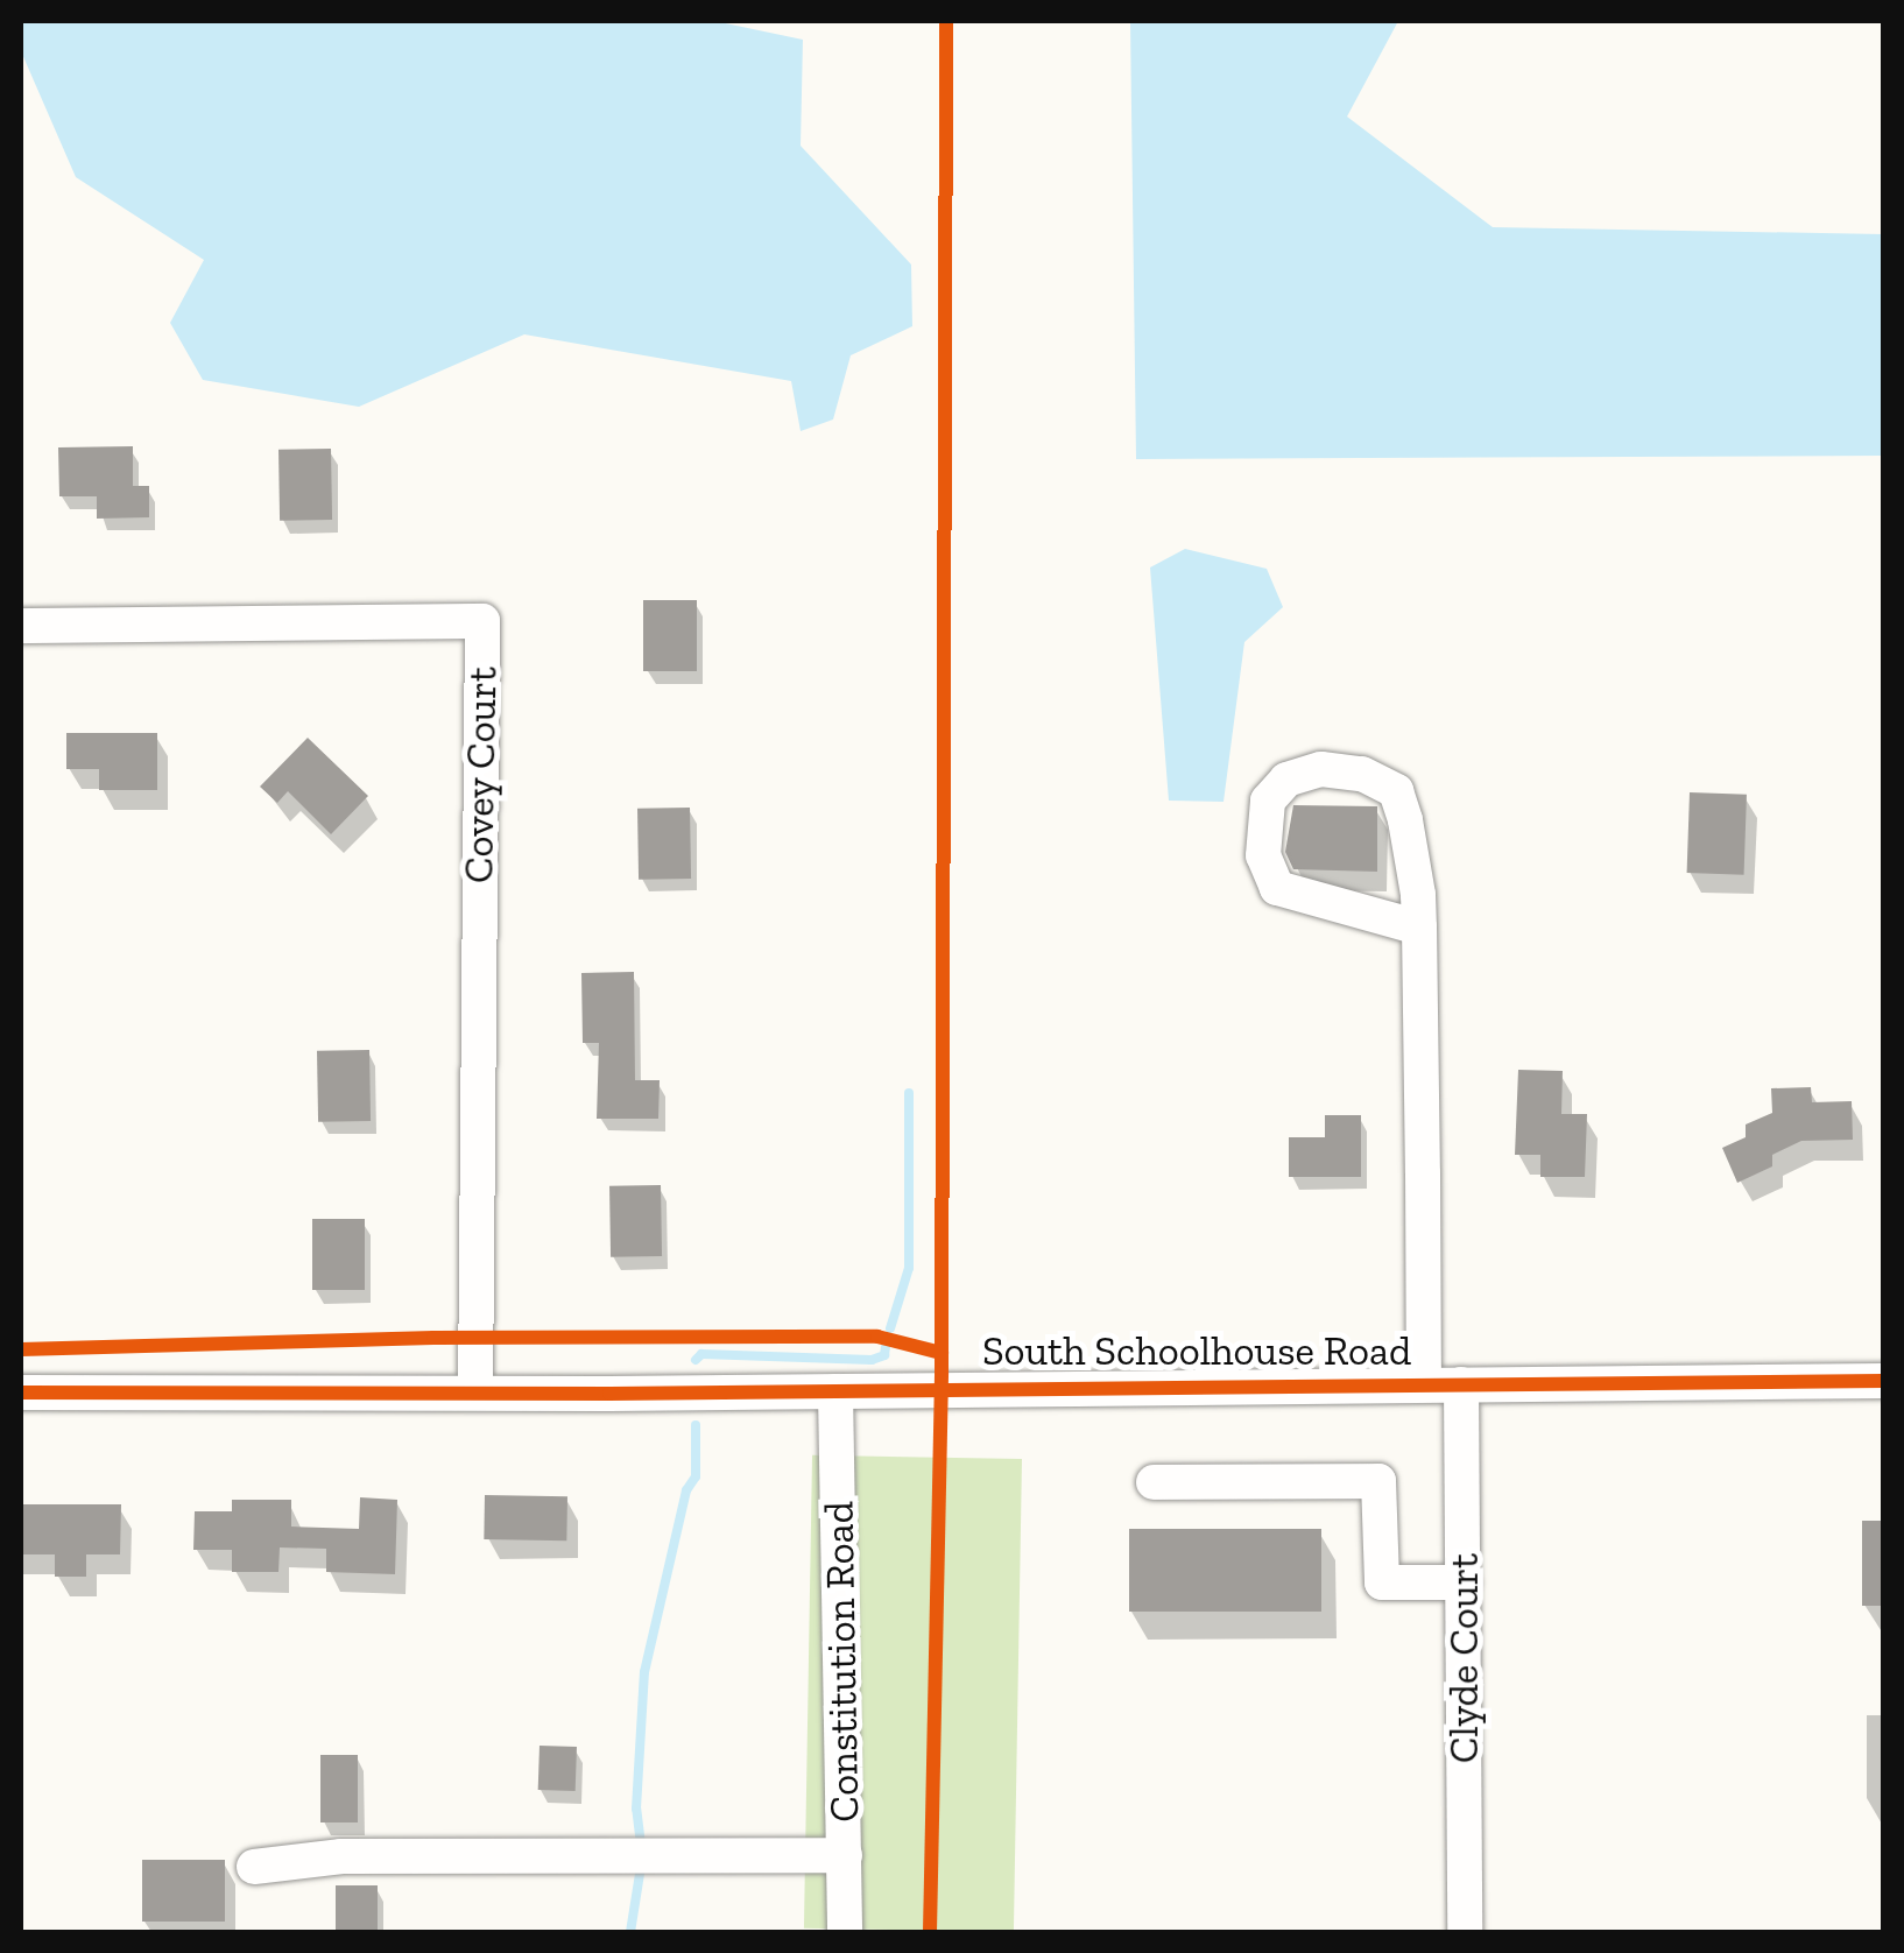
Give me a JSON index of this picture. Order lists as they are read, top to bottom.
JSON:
{
  "streets": {
    "street": [
      "Covey Court",
      "South Schoolhouse Road",
      "Clyde Court",
      "Constitution Road"
    ]
  },
  "crossings": [
    ["Covey Court", "South Schoolhouse Road"],
    ["South Schoolhouse Road", "Clyde Court"],
    ["South Schoolhouse Road", "Constitution Road"]
  ]
}
